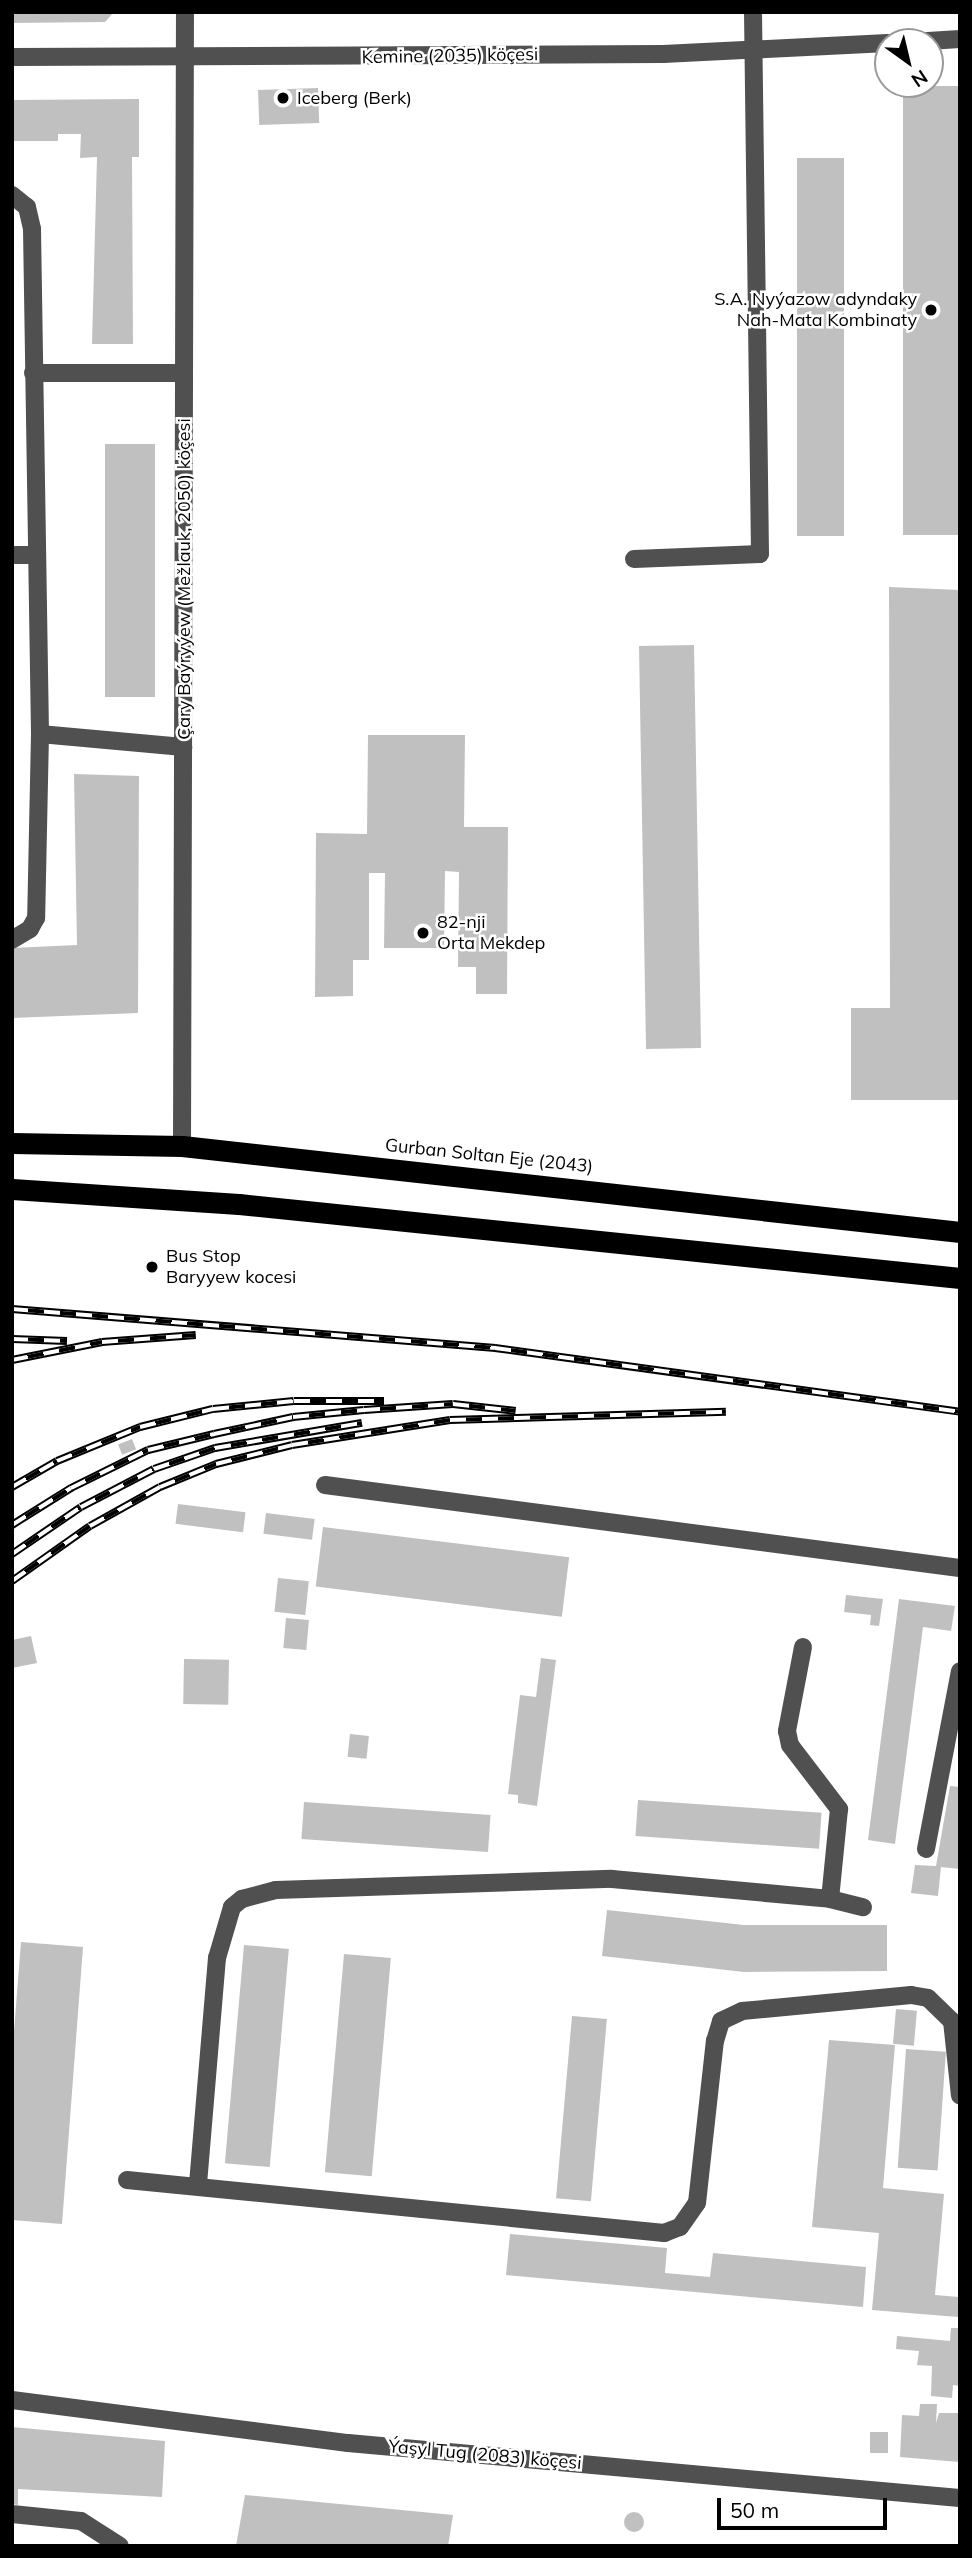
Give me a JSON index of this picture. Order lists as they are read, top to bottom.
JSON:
{
  "streets": {
    "highway": ["Gurban Soltan Eje (2043)"],
    "street": ["Kemine (2035) köçesi", "Çary Baýryýew (Mežlauk, 2050) köçesi", "Ýaşyl Tug (2083) köçesi"]
  },
  "crossings": [
    ["Kemine (2035) köçesi", "Çary Baýryýew (Mežlauk, 2050) köçesi"],
    ["Çary Baýryýew (Mežlauk, 2050) köçesi", "Gurban Soltan Eje (2043)"]
  ],
  "places": [
    "Iceberg (Berk)",
    "S.A. Nyýazow adyndaky Nah-Mata Kombinaty",
    "82-nji Orta Mekdep",
    "Bus Stop Baryyew kocesi"
  ],
  "scale_bar": "50 m",
  "north": "bottom right"
}
